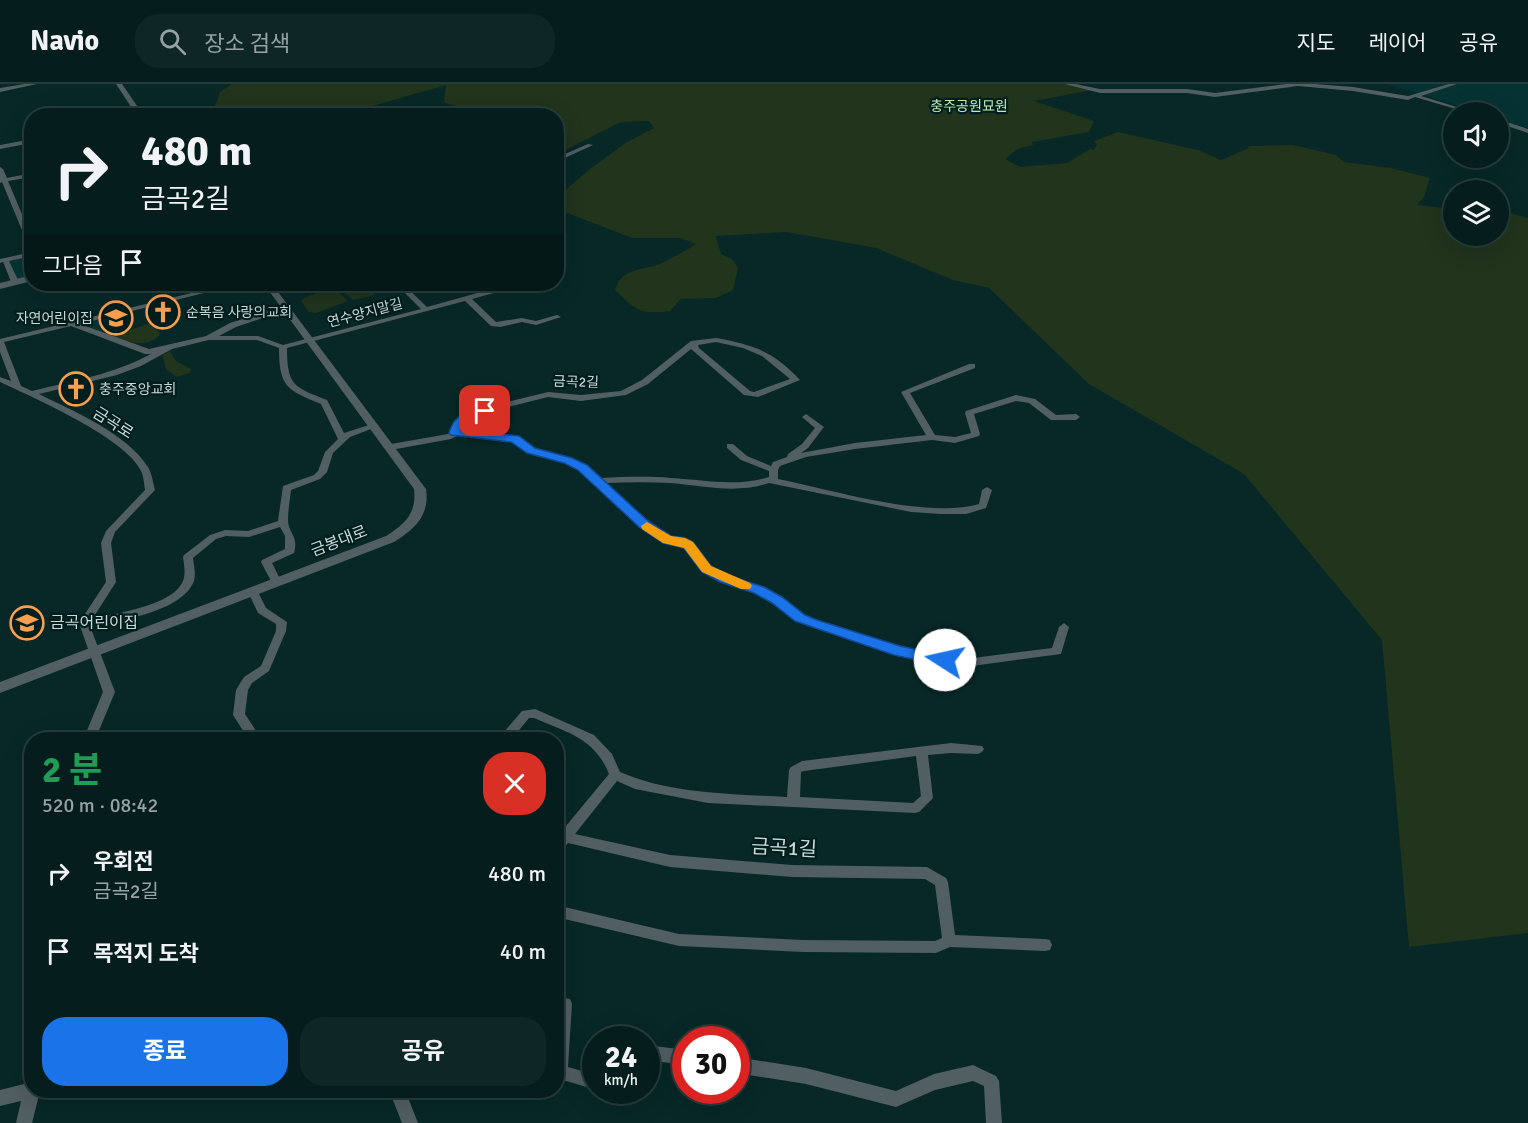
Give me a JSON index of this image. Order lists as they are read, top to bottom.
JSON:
{
  "streets": {
    "street": [
      "연수양지말길",
      "금곡2길",
      "금곡로",
      "금봉대로",
      "금곡1길"
    ]
  },
  "crossings": [
    ["연수양지말길", "금봉대로"]
  ],
  "parks": ["충주공원묘원"],
  "places": {
    "church": ["순복음 사랑의교회", "충주중앙교회"],
    "school or university": ["자연어린이집", "금곡어린이집"]
  },
  "page": {
    "header": "Navio",
    "search": "장소 검색",
    "nav": ["지도", "레이어", "공유"],
    "turn": ["480 m", "금곡2길"],
    "then": "그다음",
    "heading": ["2 분", "520 m · 08:42"],
    "list": [
      {
        "name": "우회전",
        "note": "금곡2길",
        "value": "480 m"
      },
      {
        "name": "목적지 도착",
        "value": "40 m"
      }
    ],
    "buttons": ["종료", "공유"],
    "speed": "24 km/h",
    "limit": "30"
  }
}
